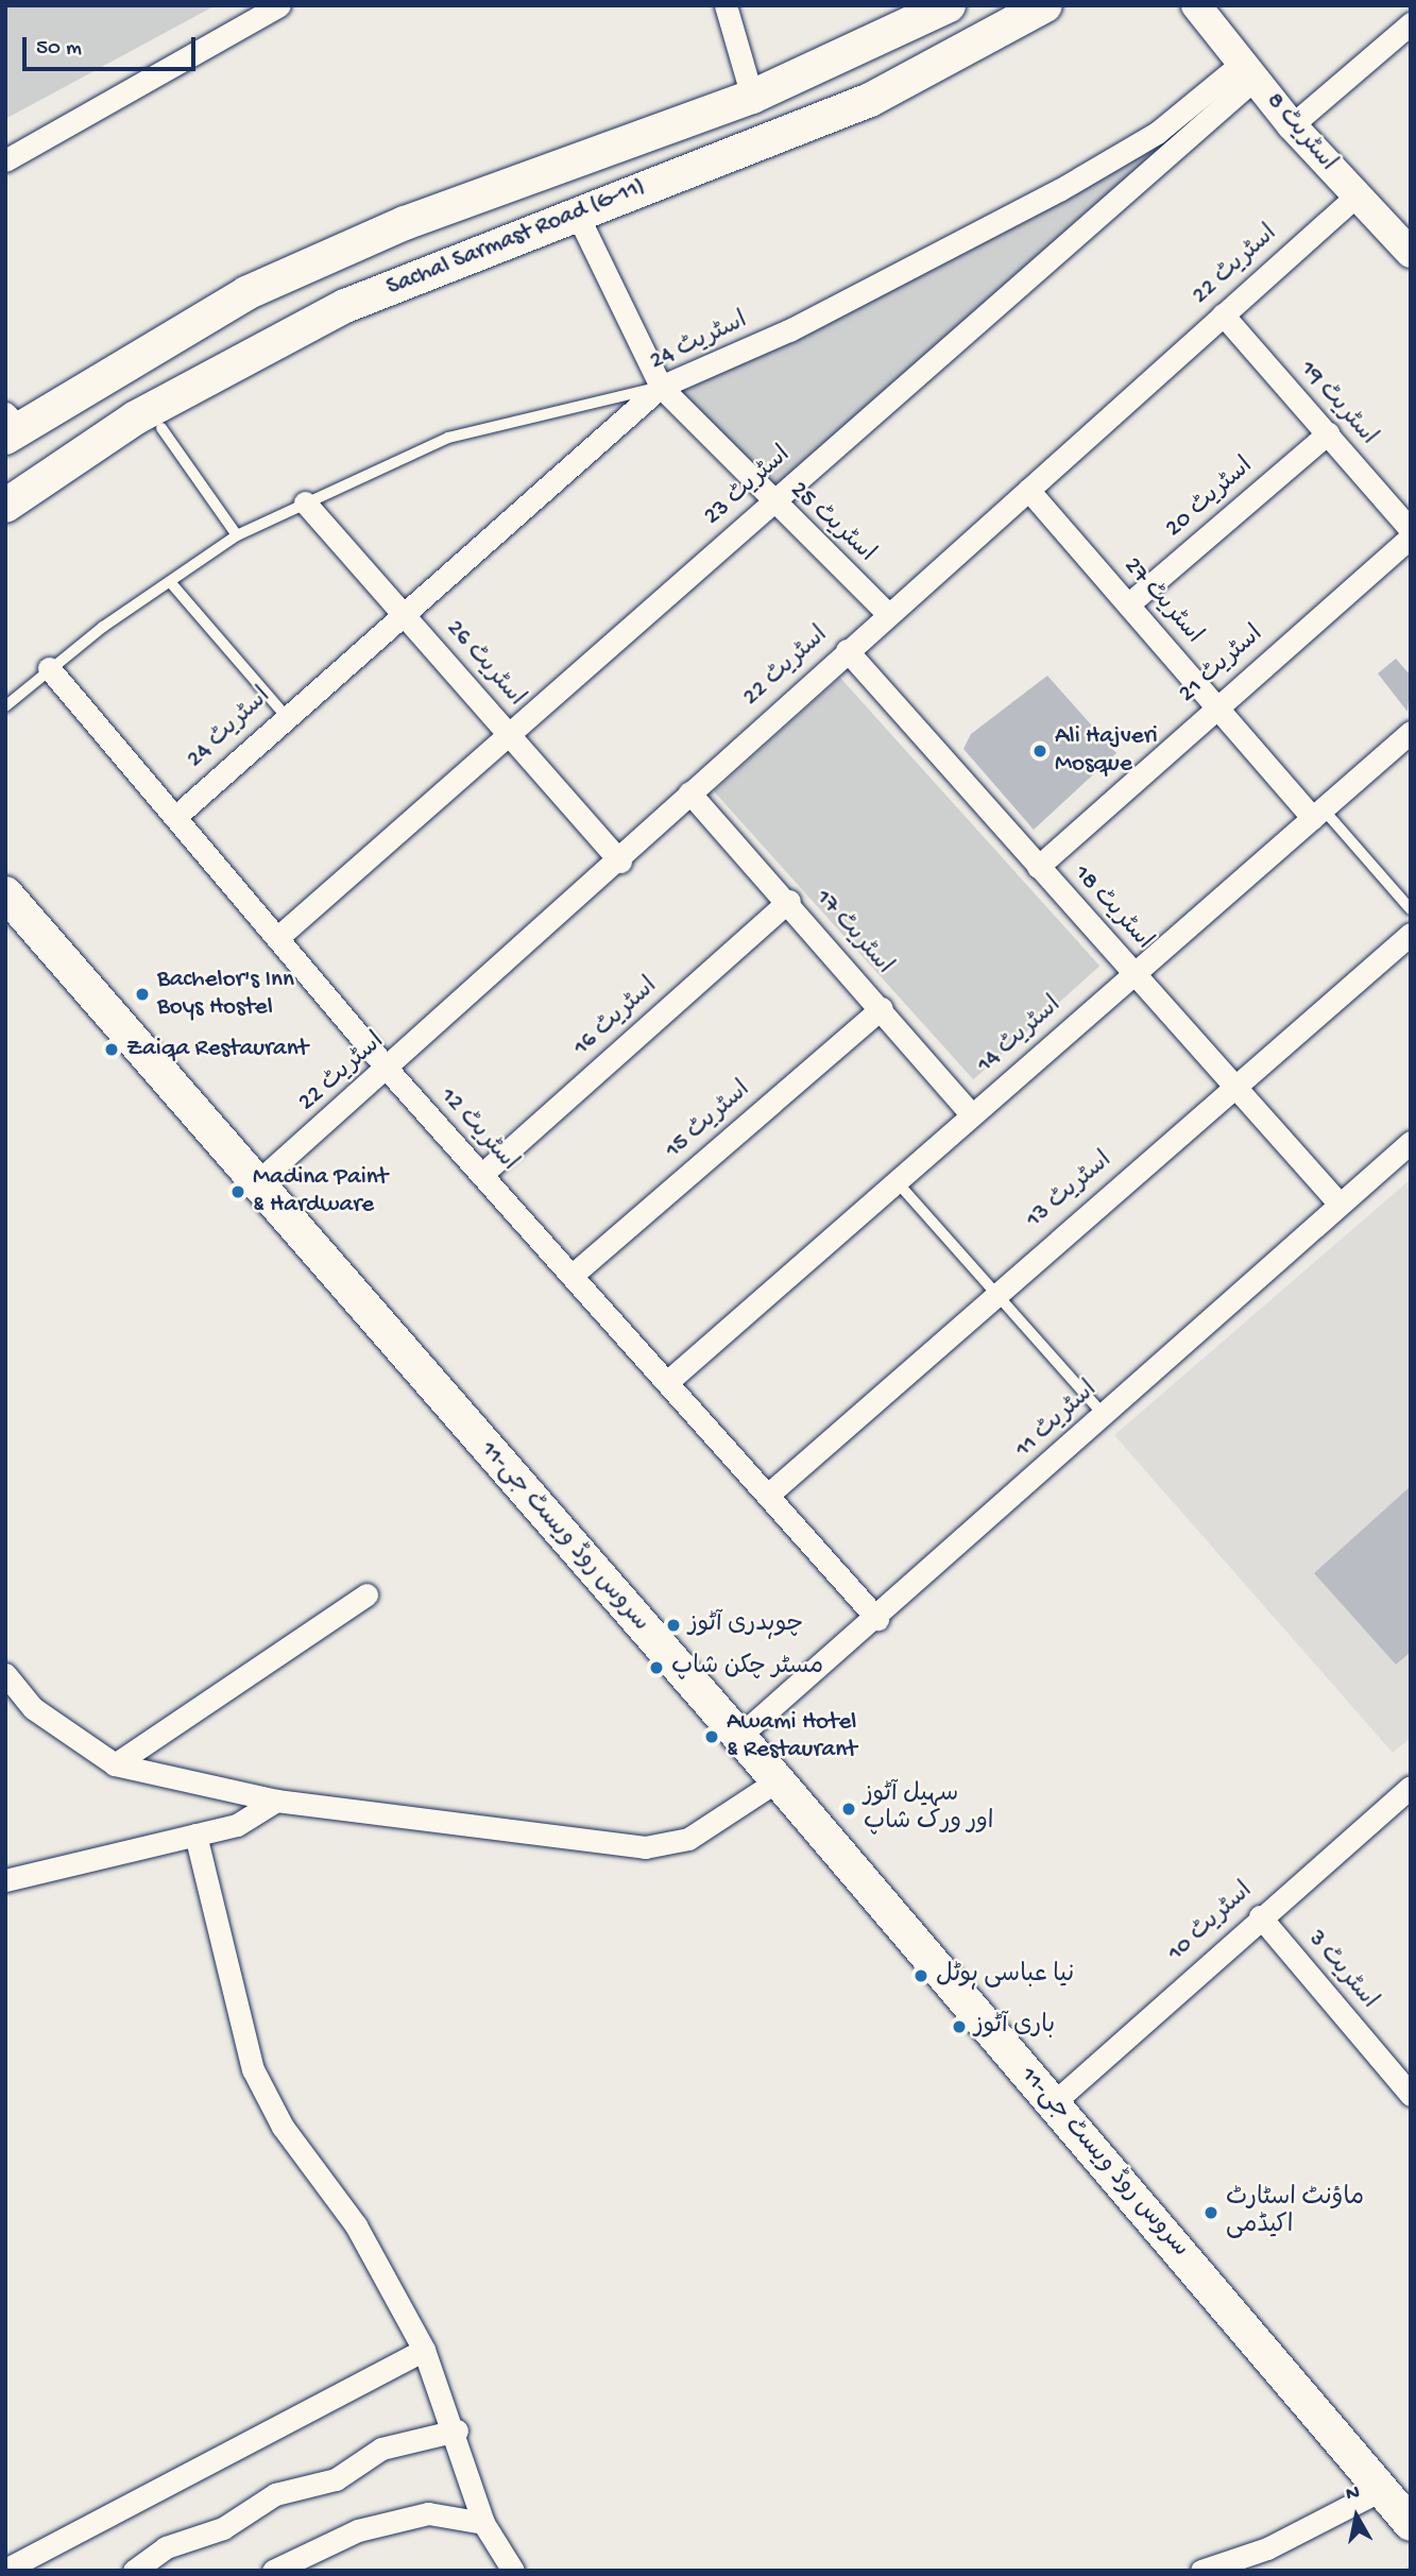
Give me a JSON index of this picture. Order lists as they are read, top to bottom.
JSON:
{
  "streets": {
    "main road": ["Sachal Sarmast Road (G-11)", "سروس روڈ ویسٹ جی-11"],
    "street": [
      "اسٹریٹ 8",
      "اسٹریٹ 22",
      "اسٹریٹ 24",
      "اسٹریٹ 19",
      "اسٹریٹ 23",
      "اسٹریٹ 20",
      "اسٹریٹ 25",
      "اسٹریٹ 27",
      "اسٹریٹ 26",
      "اسٹریٹ 21",
      "اسٹریٹ 18",
      "اسٹریٹ 17",
      "اسٹریٹ 16",
      "اسٹریٹ 14",
      "اسٹریٹ 15",
      "اسٹریٹ 12",
      "اسٹریٹ 13",
      "اسٹریٹ 11",
      "اسٹریٹ 10",
      "اسٹریٹ 3"
    ]
  },
  "crossings": [
    ["اسٹریٹ 8", "اسٹریٹ 22"],
    ["اسٹریٹ 8", "اسٹریٹ 24"],
    ["اسٹریٹ 8", "اسٹریٹ 23"],
    ["Sachal Sarmast Road (G-11)", "اسٹریٹ 25"],
    ["اسٹریٹ 22", "اسٹریٹ 19"],
    ["اسٹریٹ 22", "اسٹریٹ 25"],
    ["اسٹریٹ 22", "اسٹریٹ 27"],
    ["اسٹریٹ 22", "اسٹریٹ 26"],
    ["اسٹریٹ 22", "اسٹریٹ 18"],
    ["اسٹریٹ 22", "اسٹریٹ 17"],
    ["اسٹریٹ 22", "اسٹریٹ 12"],
    ["اسٹریٹ 22", "سروس روڈ ویسٹ جی-11"],
    ["اسٹریٹ 24", "اسٹریٹ 23"],
    ["اسٹریٹ 24", "اسٹریٹ 25"],
    ["اسٹریٹ 24", "اسٹریٹ 26"],
    ["اسٹریٹ 24", "اسٹریٹ 12"],
    ["اسٹریٹ 19", "اسٹریٹ 20"],
    ["اسٹریٹ 23", "اسٹریٹ 25"],
    ["اسٹریٹ 23", "اسٹریٹ 26"],
    ["اسٹریٹ 23", "اسٹریٹ 12"],
    ["اسٹریٹ 20", "اسٹریٹ 27"],
    ["اسٹریٹ 27", "اسٹریٹ 21"],
    ["اسٹریٹ 27", "اسٹریٹ 14"],
    ["اسٹریٹ 21", "اسٹریٹ 18"],
    ["اسٹریٹ 18", "اسٹریٹ 14"],
    ["اسٹریٹ 18", "اسٹریٹ 13"],
    ["اسٹریٹ 18", "اسٹریٹ 11"],
    ["اسٹریٹ 17", "اسٹریٹ 16"],
    ["اسٹریٹ 17", "اسٹریٹ 14"],
    ["اسٹریٹ 17", "اسٹریٹ 15"],
    ["اسٹریٹ 16", "اسٹریٹ 12"],
    ["اسٹریٹ 14", "اسٹریٹ 12"],
    ["اسٹریٹ 15", "اسٹریٹ 12"],
    ["اسٹریٹ 12", "اسٹریٹ 13"],
    ["اسٹریٹ 12", "اسٹریٹ 11"],
    ["اسٹریٹ 11", "سروس روڈ ویسٹ جی-11"],
    ["سروس روڈ ویسٹ جی-11", "اسٹریٹ 10"],
    ["اسٹریٹ 10", "اسٹریٹ 3"]
  ],
  "places": [
    "Ali Hajveri Mosque",
    "Bachelor's Inn Boys Hostel",
    "Zaiqa Restaurant",
    "Madina Paint & Hardware",
    "چوہدری آٹوز",
    "مسٹر چکن شاپ",
    "Awami Hotel & Restaurant",
    "سہیل آٹوز اور ورک شاپ",
    "نیا عباسی ہوٹل",
    "باری آٹوز",
    "ماؤنٹ اسٹارٹ اکیڈمی"
  ],
  "scale_bar": "50 m",
  "north": "top"
}
